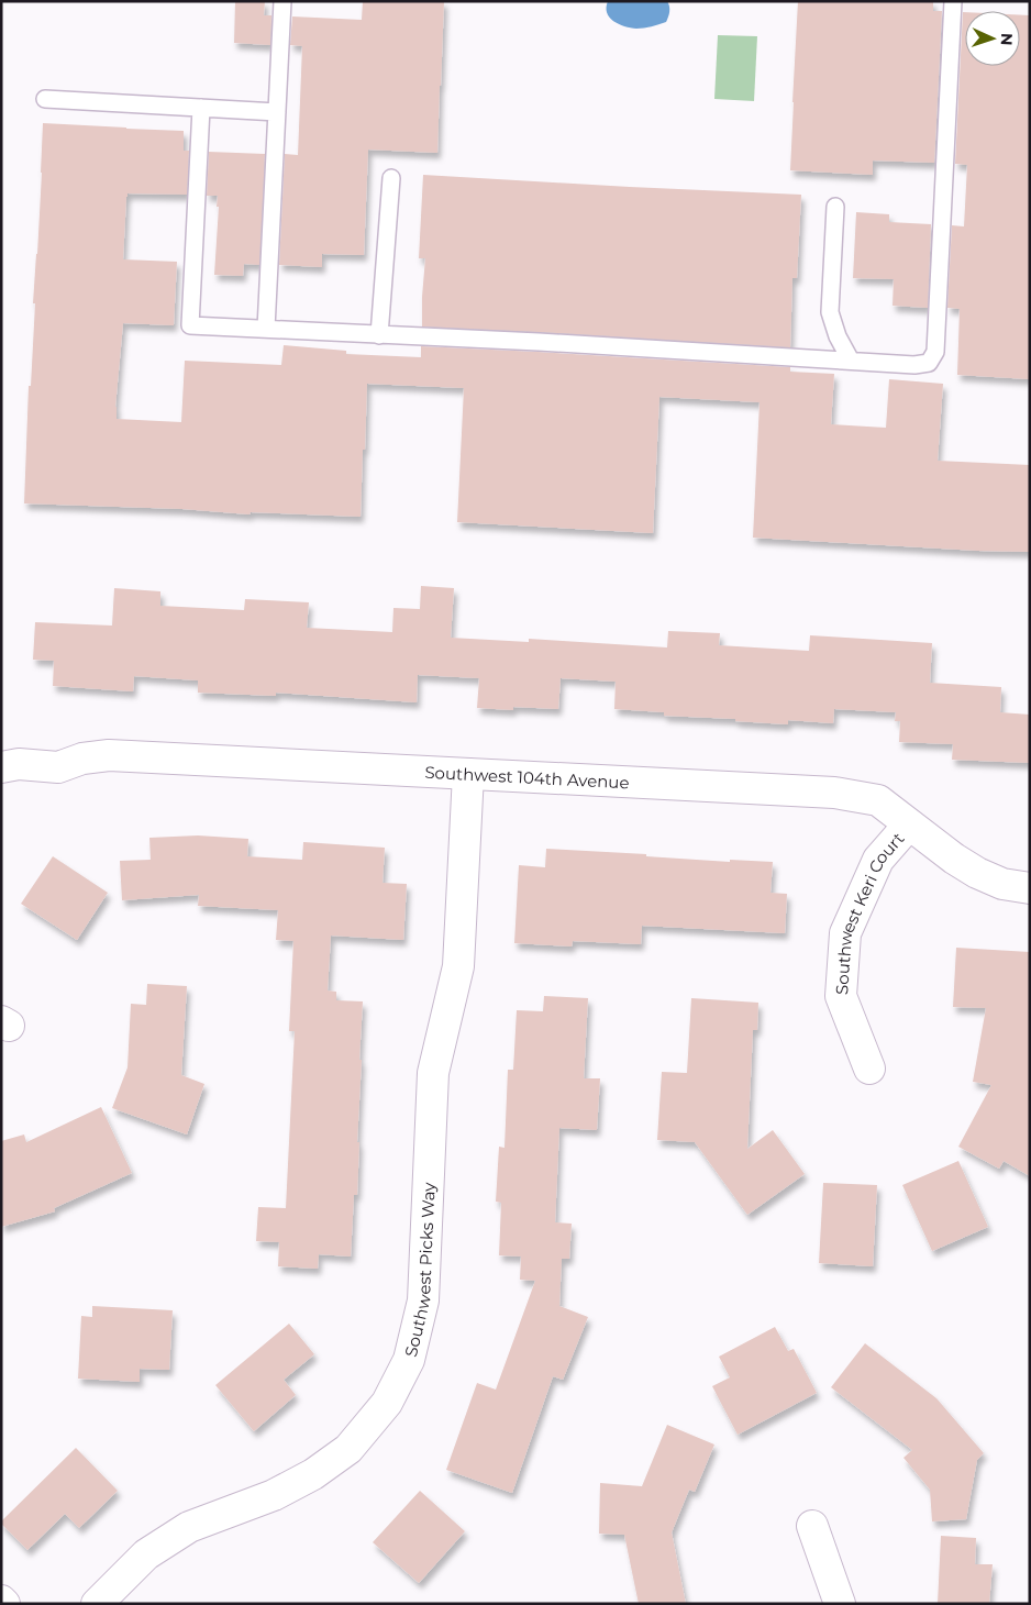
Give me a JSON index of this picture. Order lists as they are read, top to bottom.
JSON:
{
  "streets": {
    "street": ["Southwest 104th Avenue", "Southwest Keri Court", "Southwest Picks Way"]
  },
  "crossings": [
    ["Southwest 104th Avenue", "Southwest Keri Court"],
    ["Southwest 104th Avenue", "Southwest Picks Way"]
  ],
  "north": "right"
}
